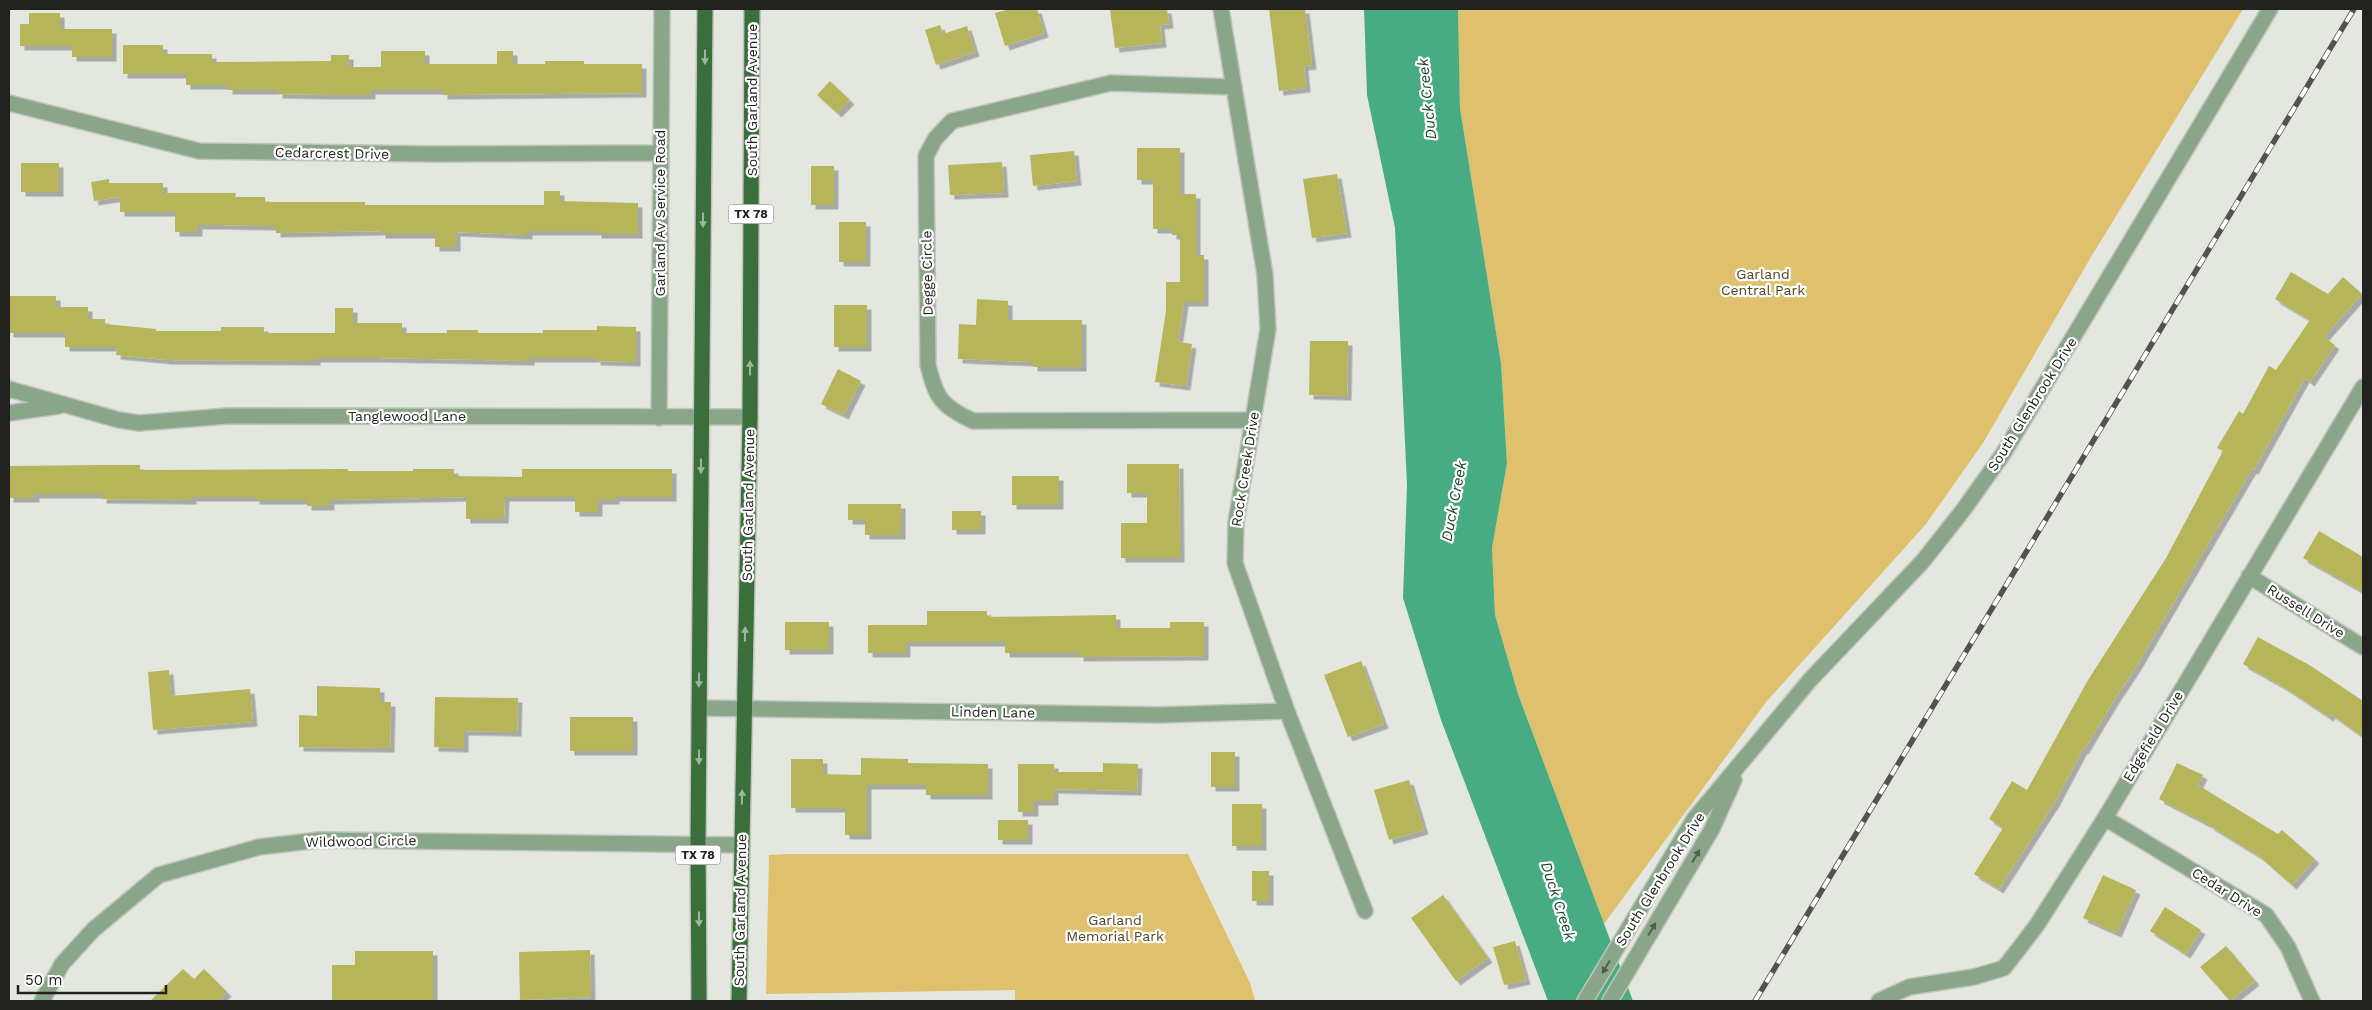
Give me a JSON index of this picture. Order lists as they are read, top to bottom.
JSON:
{
  "streets": {
    "main road": ["South Garland Avenue", "TX 78"],
    "street": [
      "Cedarcrest Drive",
      "Garland Av Service Road",
      "Degge Circle",
      "South Glenbrook Drive",
      "Tanglewood Lane",
      "Rock Creek Drive",
      "Russell Drive",
      "Linden Lane",
      "Edgefield Drive",
      "Wildwood Circle",
      "Cedar Drive"
    ]
  },
  "crossings": [
    ["South Garland Avenue", "Tanglewood Lane"],
    ["South Garland Avenue", "Linden Lane"],
    ["South Garland Avenue", "Wildwood Circle"],
    ["Cedarcrest Drive", "Garland Av Service Road"],
    ["Garland Av Service Road", "Tanglewood Lane"],
    ["TX 78", "Tanglewood Lane"],
    ["TX 78", "Linden Lane"],
    ["TX 78", "Wildwood Circle"],
    ["Degge Circle", "Rock Creek Drive"],
    ["Rock Creek Drive", "Linden Lane"],
    ["Russell Drive", "Edgefield Drive"],
    ["Edgefield Drive", "Cedar Drive"]
  ],
  "water": ["Duck Creek"],
  "parks": ["Garland Central Park", "Garland Memorial Park"],
  "scale_bar": "50 m"
}
